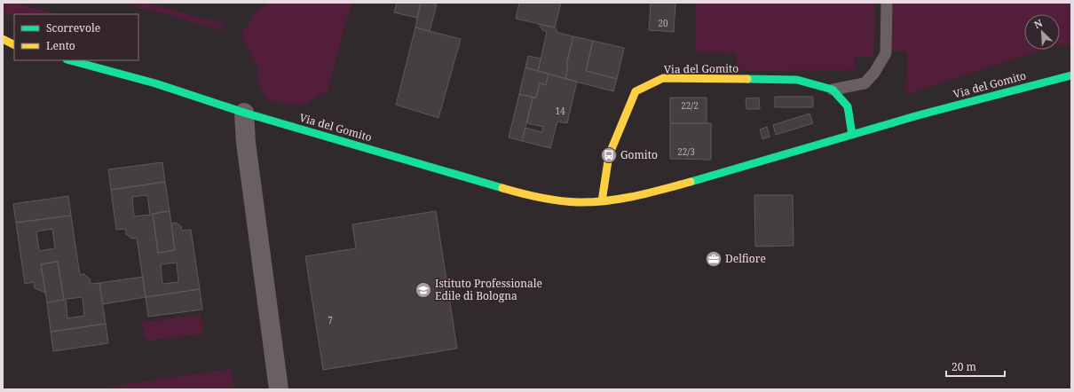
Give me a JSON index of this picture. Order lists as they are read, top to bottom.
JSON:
{
  "streets": {
    "street": ["Via del Gomito"]
  },
  "places": {
    "bus stop": ["Gomito"],
    "office": ["Delfiore"],
    "school or university": ["Istituto Professionale Edile di Bologna"]
  },
  "house_numbers": [
    "20",
    "22/2",
    "14",
    "22/3",
    "7"
  ],
  "legend": ["Scorrevole", "Lento"],
  "scale_bar": "20 m",
  "north": "top left"
}
